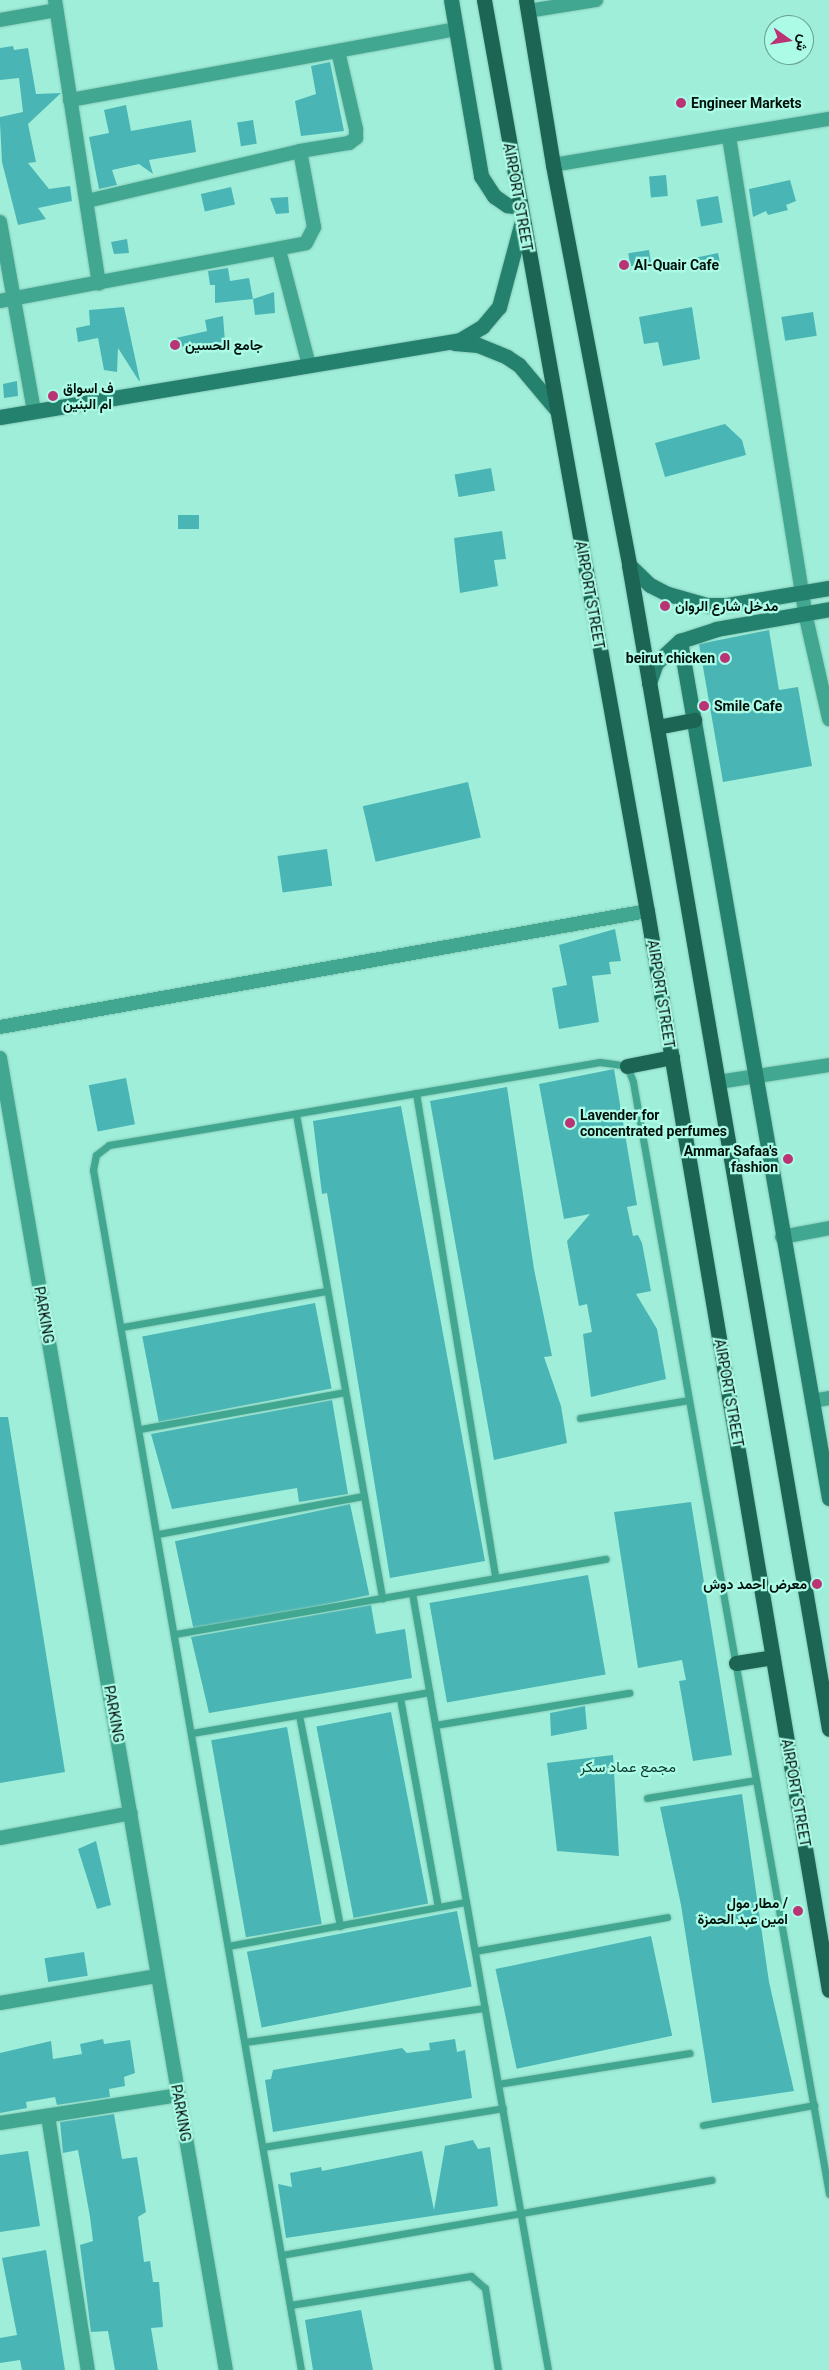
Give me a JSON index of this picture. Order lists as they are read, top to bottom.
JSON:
{
  "streets": {
    "main road": ["AIRPORT STREET"],
    "street": ["PARKING"]
  },
  "districts": ["مجمع عماد سكر"],
  "places": [
    "Engineer Markets",
    "Al-Quair Cafe",
    "جامع الحسين",
    "ف اسواق ام البنين",
    "مدخل شارع الروان",
    "beirut chicken",
    "Smile Cafe",
    "Lavender for concentrated perfumes",
    "Ammar Safaa's fashion",
    "معرض احمد دوش",
    "مطار مول / امين عبد الحمزة"
  ],
  "north": "right"
}
